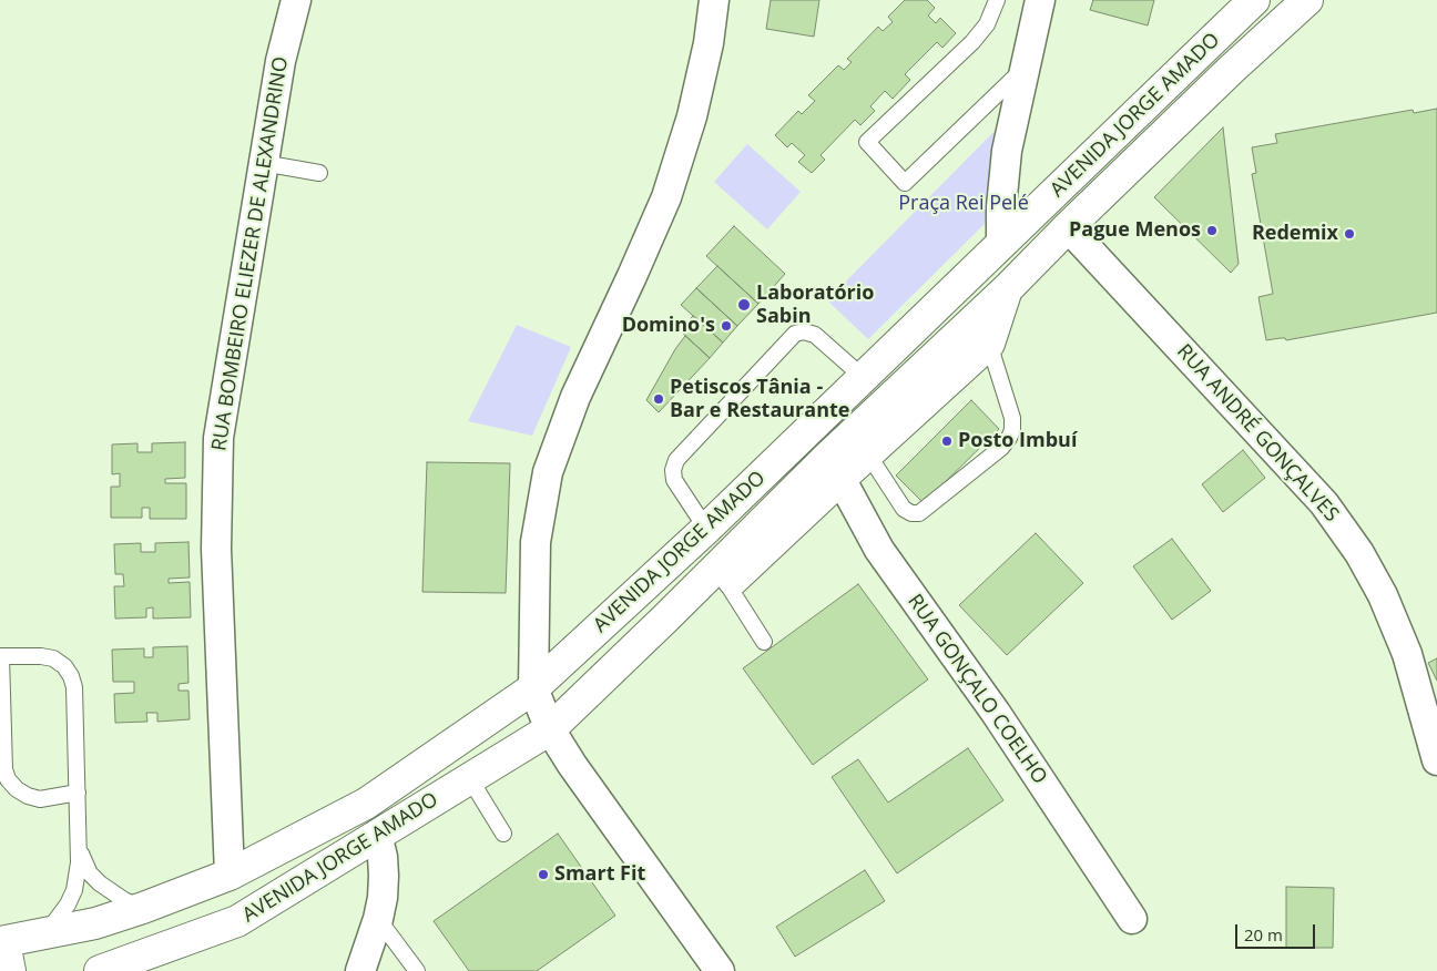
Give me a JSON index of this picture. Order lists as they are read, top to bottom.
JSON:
{
  "streets": {
    "main road": ["AVENIDA JORGE AMADO"],
    "street": ["RUA BOMBEIRO ELIEZER DE ALEXANDRINO", "RUA ANDRÉ GONÇALVES", "RUA GONÇALO COELHO"]
  },
  "crossings": [
    ["AVENIDA JORGE AMADO", "RUA BOMBEIRO ELIEZER DE ALEXANDRINO"],
    ["AVENIDA JORGE AMADO", "RUA ANDRÉ GONÇALVES"],
    ["AVENIDA JORGE AMADO", "RUA GONÇALO COELHO"]
  ],
  "parks": ["Praça Rei Pelé"],
  "places": [
    "Pague Menos",
    "Redemix",
    "Laboratório Sabin",
    "Domino's",
    "Petiscos Tânia - Bar e Restaurante",
    "Posto Imbuí",
    "Smart Fit"
  ],
  "scale_bar": "20 m"
}
